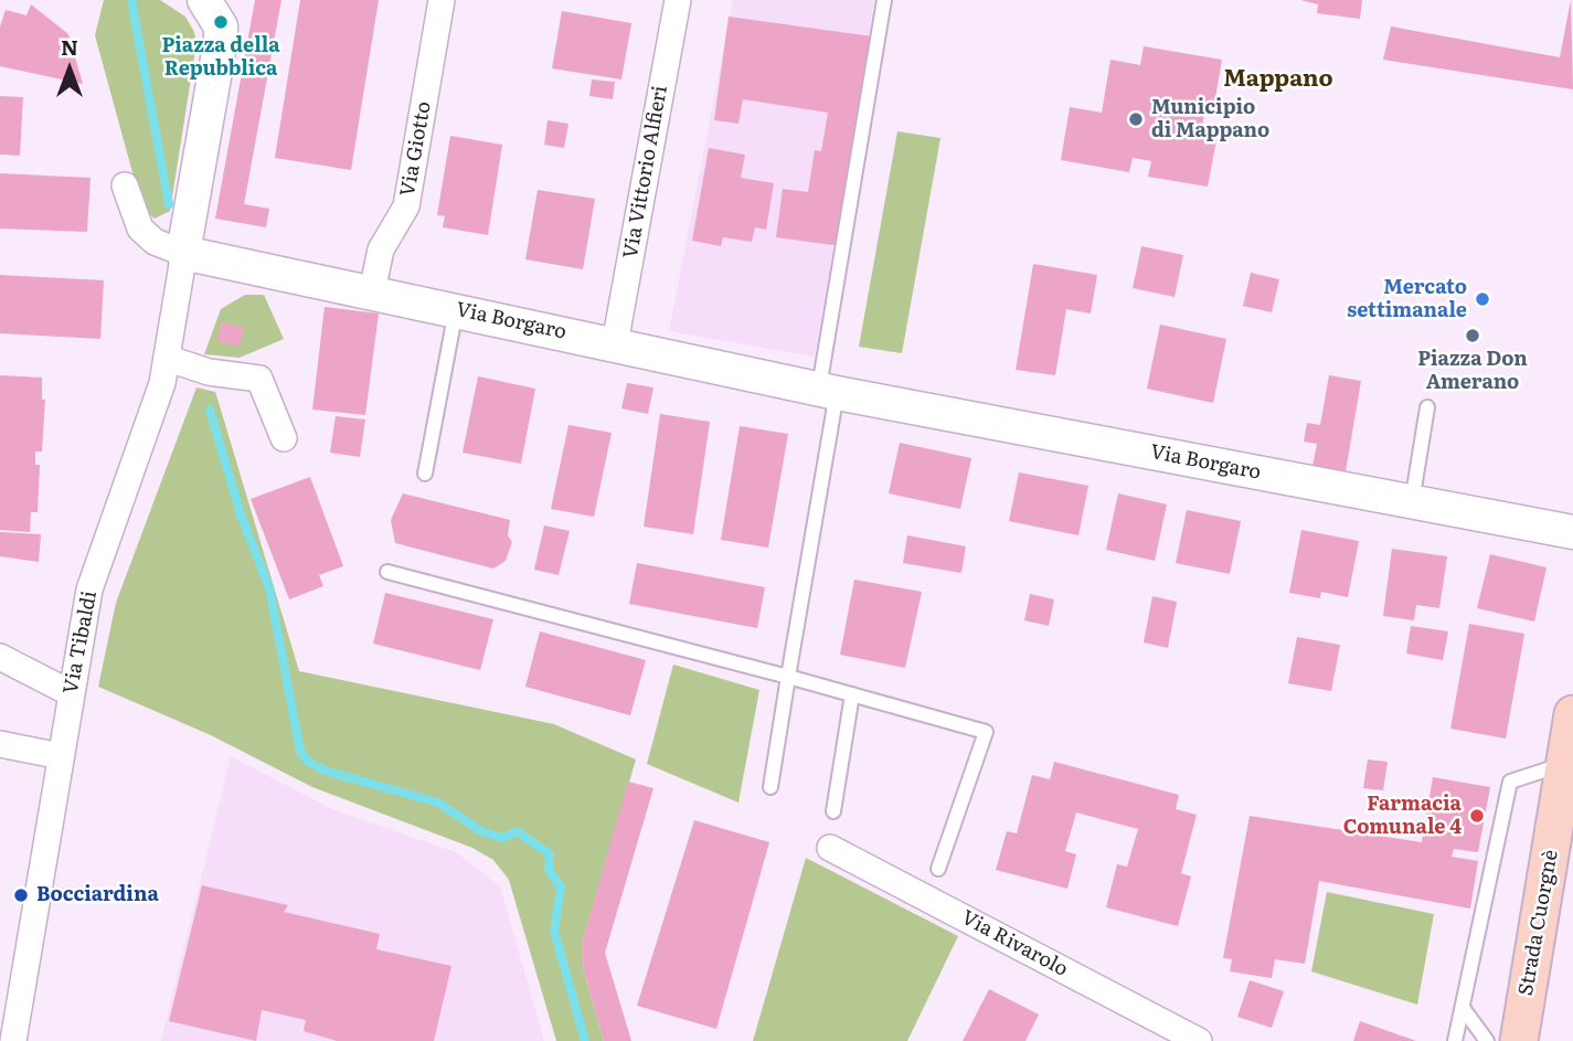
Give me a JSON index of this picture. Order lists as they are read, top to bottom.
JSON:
{
  "streets": {
    "main road": ["Strada Cuorgnè"],
    "street": [
      "Via Giotto",
      "Via Vittorio Alfieri",
      "Via Borgaro",
      "Via Tibaldi",
      "Via Rivarolo"
    ]
  },
  "crossings": [
    ["Via Giotto", "Via Borgaro"],
    ["Via Vittorio Alfieri", "Via Borgaro"],
    ["Via Borgaro", "Via Tibaldi"]
  ],
  "districts": ["Mappano"],
  "places": [
    "Piazza della Repubblica",
    "Municipio di Mappano",
    "Mercato settimanale",
    "Piazza Don Amerano",
    "Farmacia Comunale 4",
    "Bocciardina"
  ],
  "north": "top"
}
